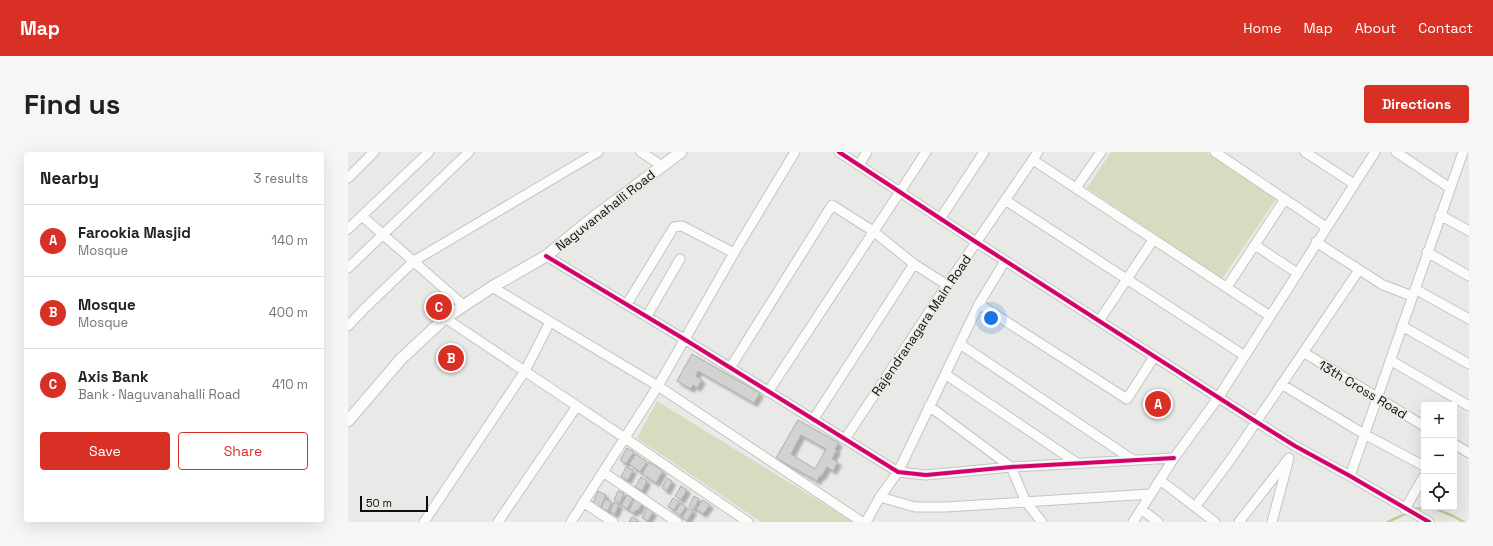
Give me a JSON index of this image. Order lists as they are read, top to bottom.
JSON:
{
  "streets": {
    "street": ["Naguvanahalli Road", "Rajendranagara Main Road", "13th Cross Road"]
  },
  "scale_bar": "50 m",
  "page": {
    "header": "Map",
    "nav": [
      "Home",
      "Map",
      "About",
      "Contact"
    ],
    "buttons": [
      "Directions",
      ["Save", "Share"]
    ],
    "title": "Find us",
    "heading": ["Nearby", "3 results"],
    "list": [
      {
        "mark": "A",
        "name": "Farookia Masjid",
        "note": "Mosque",
        "value": "140 m"
      },
      {
        "mark": "B",
        "name": "Mosque",
        "note": "Mosque",
        "value": "400 m"
      },
      {
        "mark": "C",
        "name": "Axis Bank",
        "note": "Bank · Naguvanahalli Road",
        "value": "410 m"
      }
    ],
    "pins": ["C", "B", "A"],
    "map_buttons": ["+", "−"],
    "scale": "50 m"
  }
}
